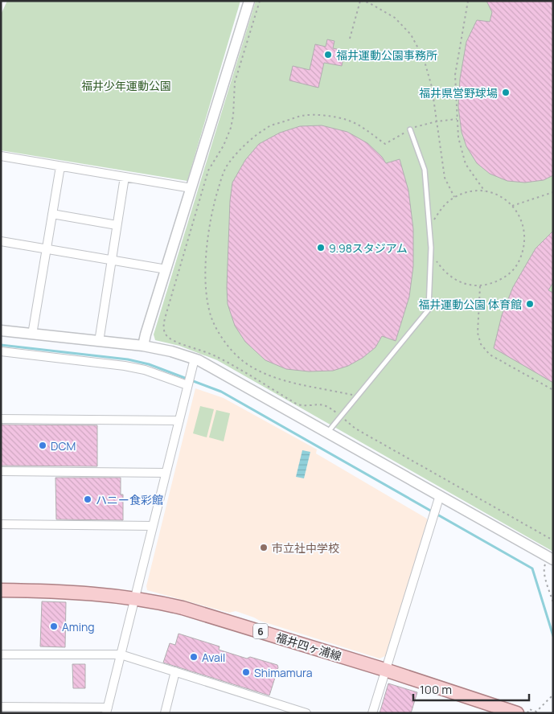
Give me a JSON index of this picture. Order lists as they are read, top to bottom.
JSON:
{
  "streets": {
    "main road": ["6", "福井四ヶ浦線"]
  },
  "parks": ["福井少年運動公園"],
  "places": [
    "福井運動公園事務所",
    "福井県営野球場",
    "9.98スタジアム",
    "福井運動公園 体育館",
    "DCM",
    "ハニー食彩館",
    "市立社中学校",
    "Aming",
    "Avail",
    "Shimamura"
  ],
  "scale_bar": "100 m"
}
